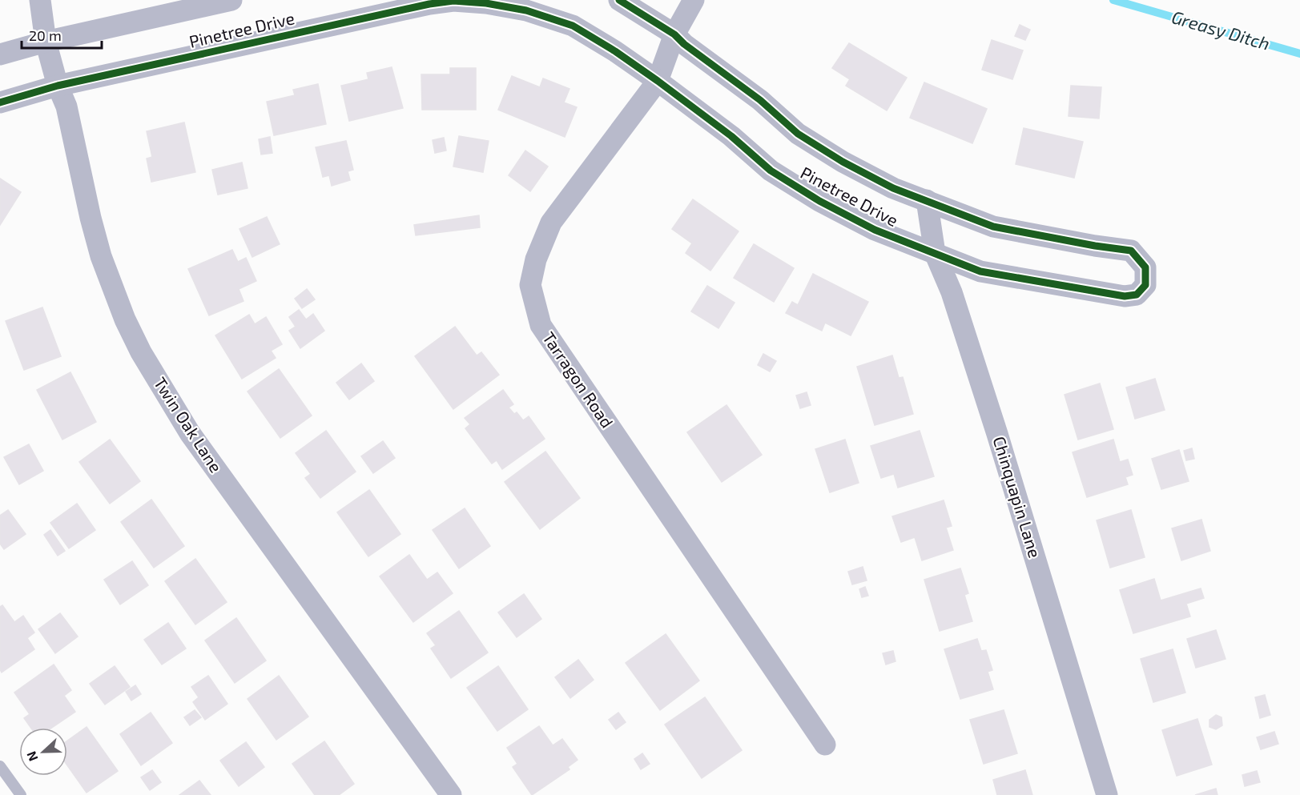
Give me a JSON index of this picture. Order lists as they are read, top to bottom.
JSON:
{
  "streets": {
    "street": [
      "Pinetree Drive",
      "Tarragon Road",
      "Twin Oak Lane",
      "Chinquapin Lane"
    ]
  },
  "crossings": [
    ["Pinetree Drive", "Tarragon Road"],
    ["Pinetree Drive", "Twin Oak Lane"],
    ["Pinetree Drive", "Chinquapin Lane"]
  ],
  "water": ["Greasy Ditch"],
  "scale_bar": "20 m",
  "north": "left"
}
